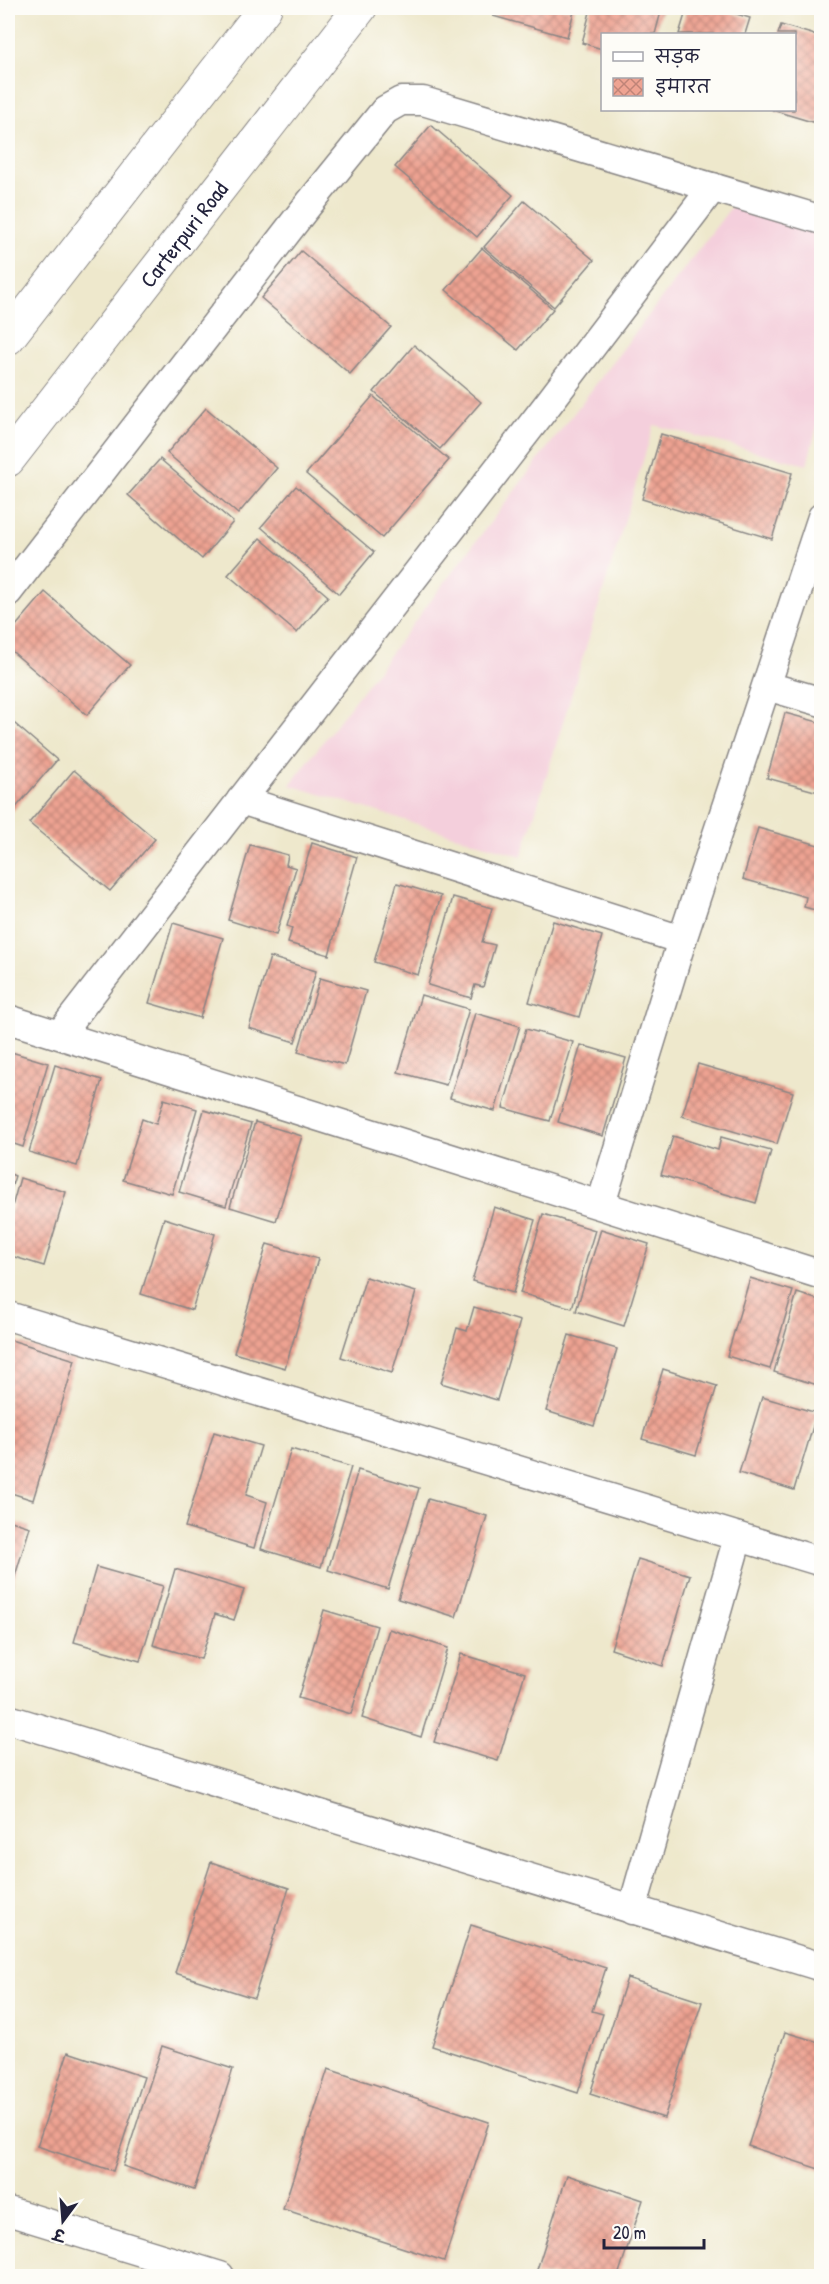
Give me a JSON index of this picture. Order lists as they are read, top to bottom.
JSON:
{
  "streets": {
    "main road": ["Carterpuri Road"]
  },
  "legend": ["सड़क", "इमारत"],
  "scale_bar": "20 m",
  "north": "bottom"
}
